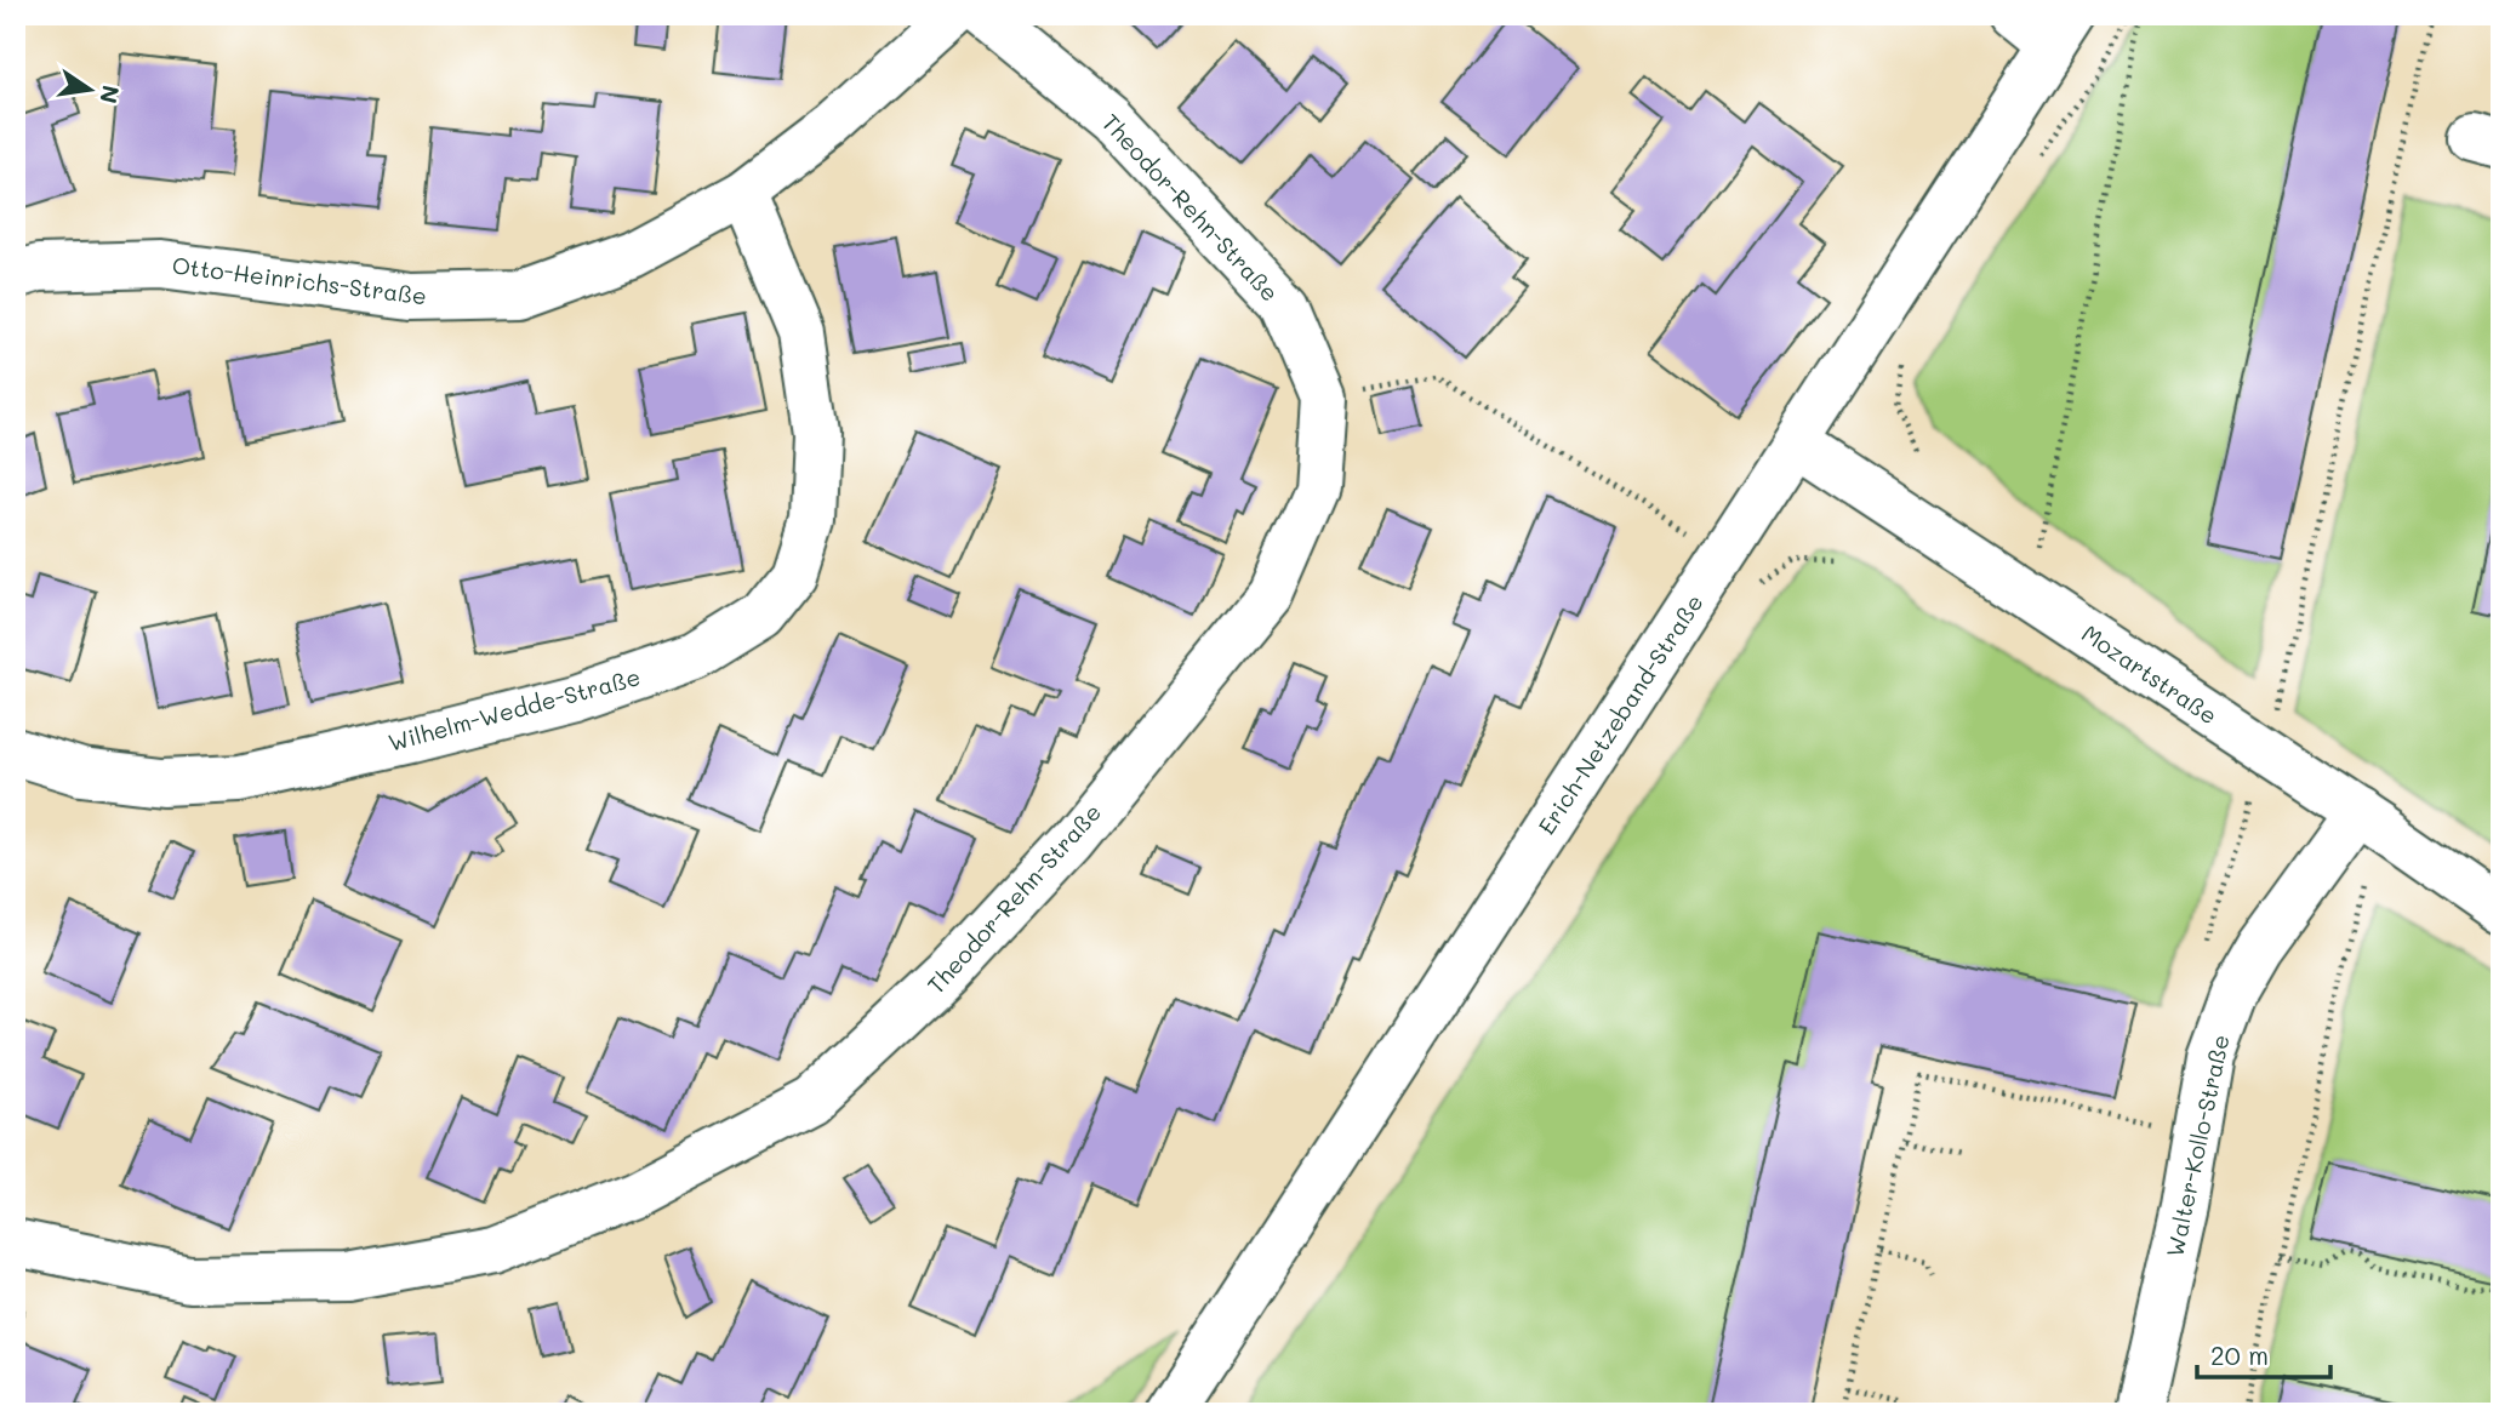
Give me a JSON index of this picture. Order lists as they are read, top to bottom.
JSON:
{
  "streets": {
    "street": [
      "Theodor-Rehn-Straße",
      "Otto-Heinrichs-Straße",
      "Mozartstraße",
      "Wilhelm-Wedde-Straße",
      "Erich-Netzeband-Straße",
      "Walter-Kollo-Straße"
    ]
  },
  "crossings": [
    ["Otto-Heinrichs-Straße", "Wilhelm-Wedde-Straße"],
    ["Mozartstraße", "Erich-Netzeband-Straße"],
    ["Mozartstraße", "Walter-Kollo-Straße"]
  ],
  "scale_bar": "20 m",
  "north": "right"
}
